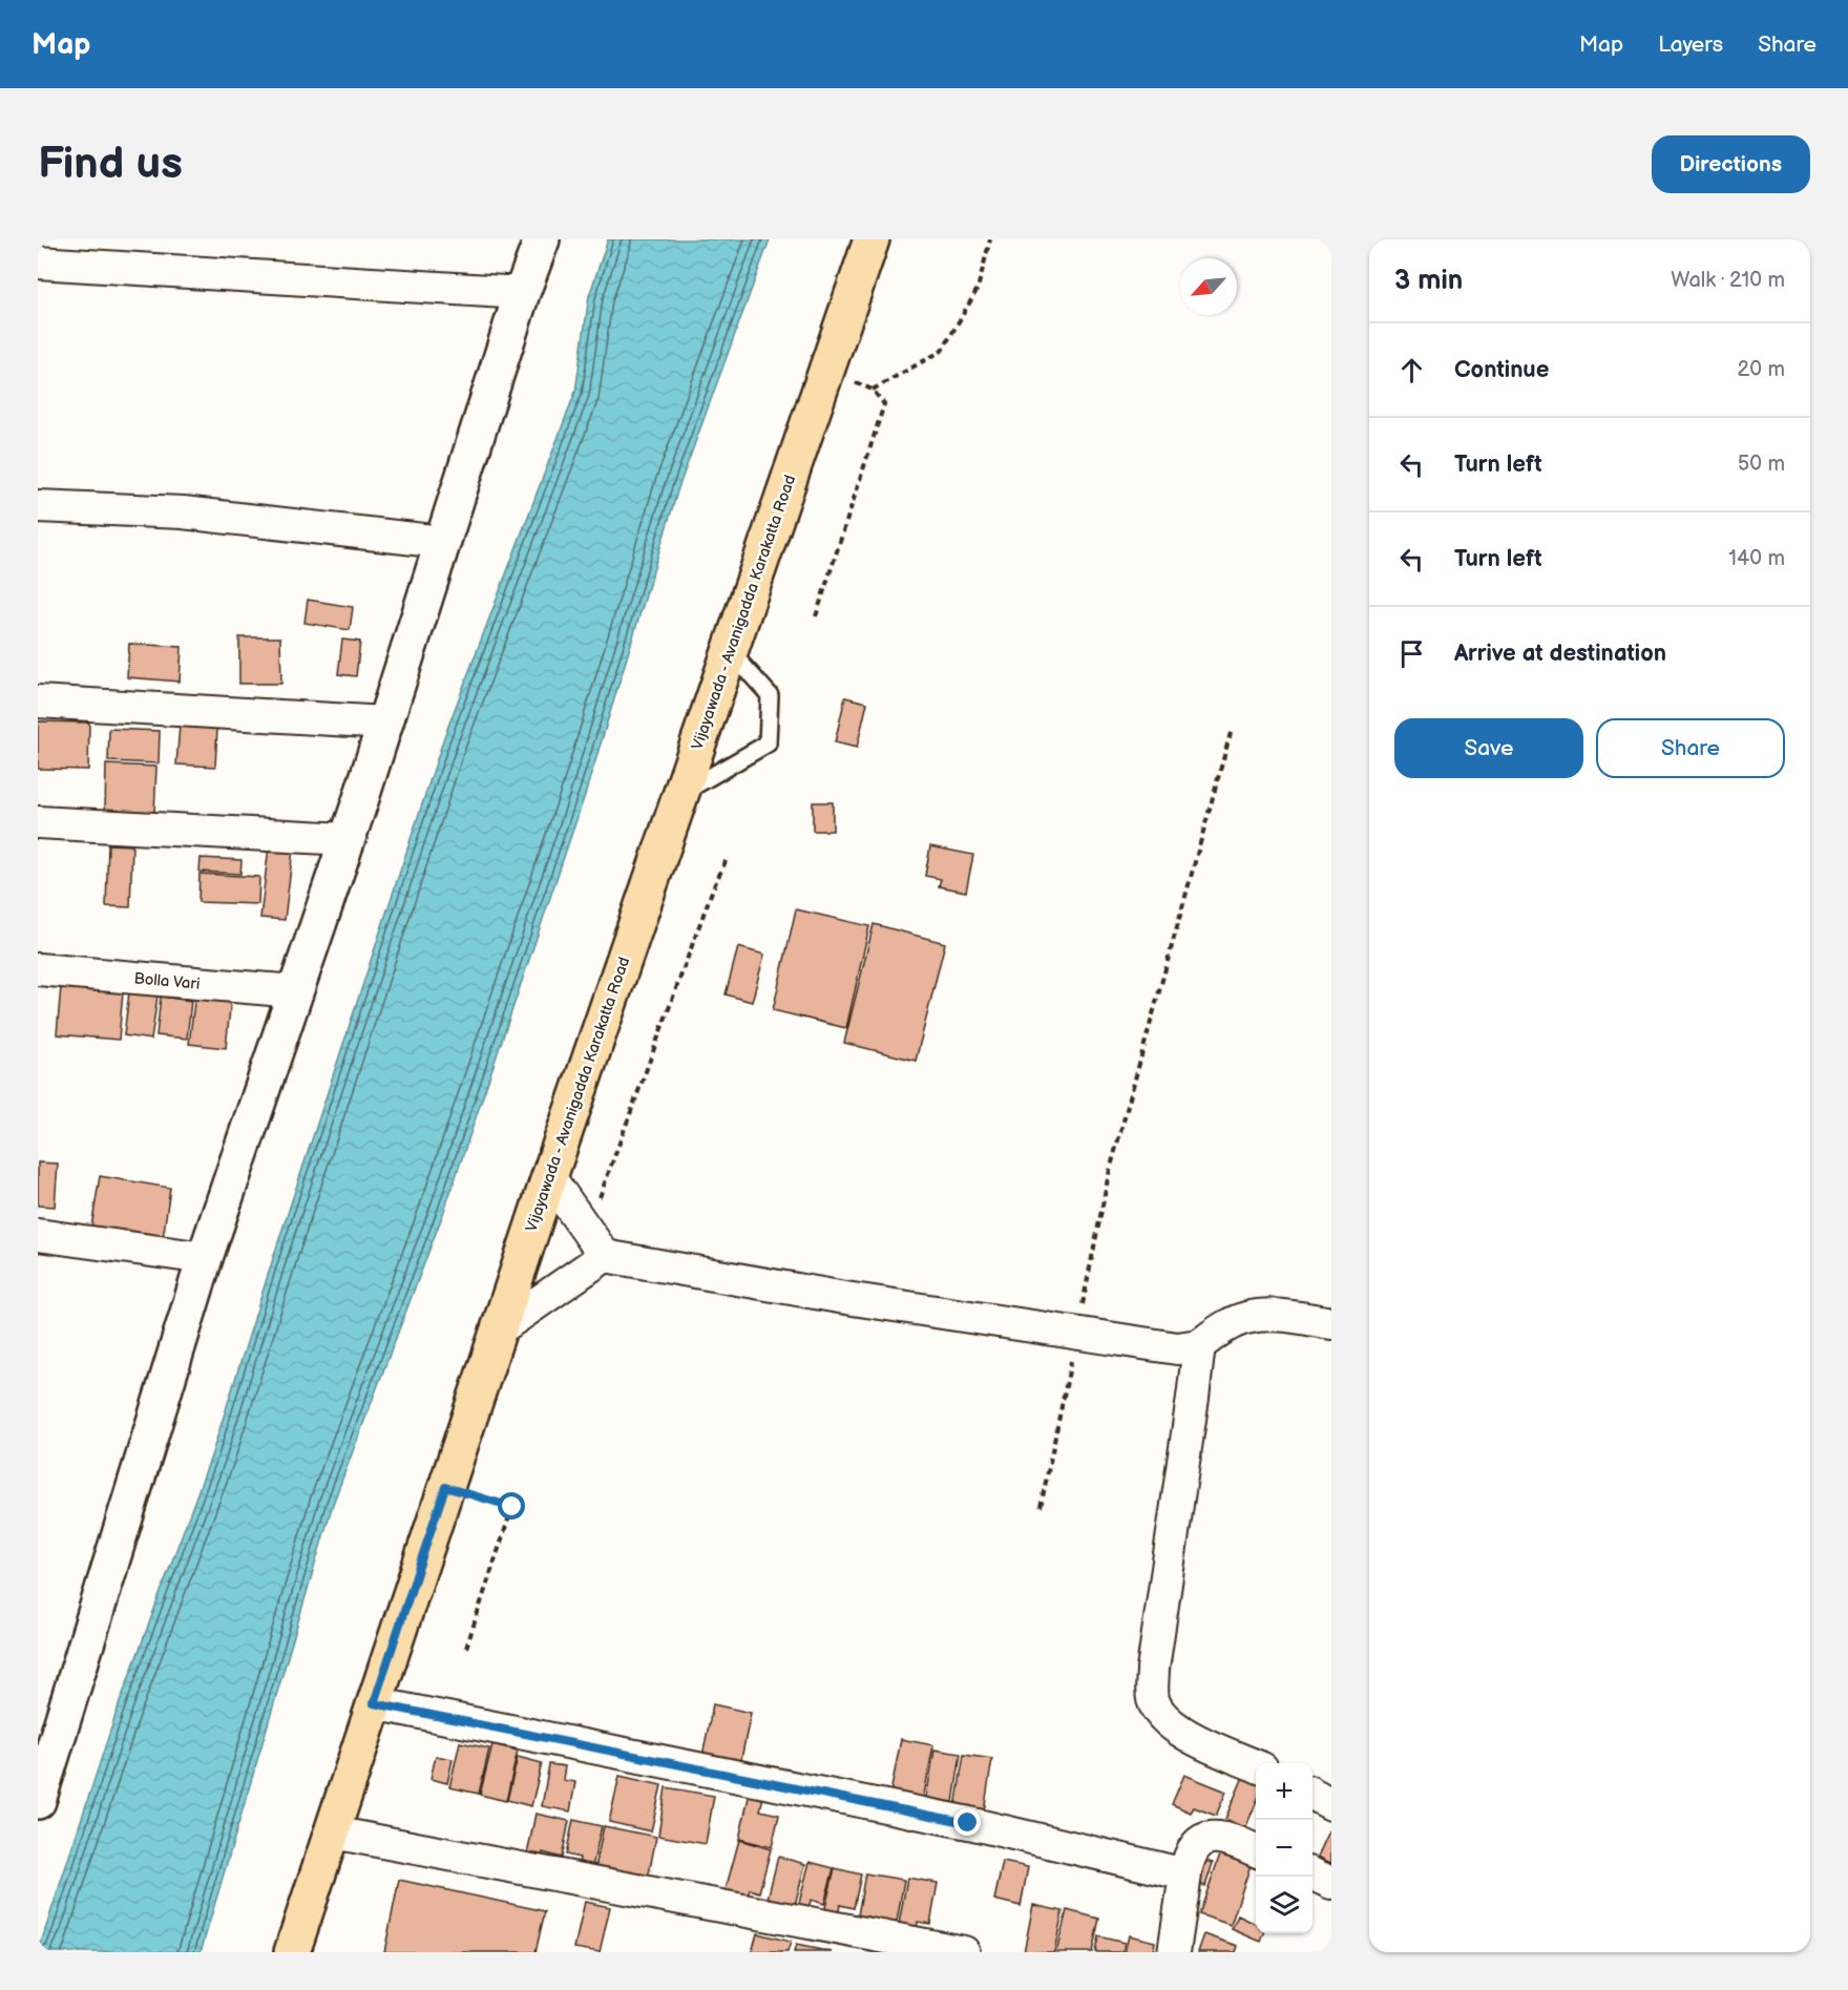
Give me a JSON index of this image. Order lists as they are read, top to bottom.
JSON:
{
  "streets": {
    "main road": ["Vijayawada - Avanigadda Karakatta Road"],
    "street": ["Bolla Vari"]
  },
  "north": "bottom left",
  "page": {
    "header": "Map",
    "nav": ["Map", "Layers", "Share"],
    "buttons": [
      "Directions",
      ["Save", "Share"]
    ],
    "title": "Find us",
    "heading": ["3 min", "Walk · 210 m"],
    "list": [
      ["Continue", "20 m"],
      ["Turn left", "50 m"],
      ["Turn left", "140 m"],
      "Arrive at destination"
    ],
    "map_buttons": ["+", "−"]
  }
}
